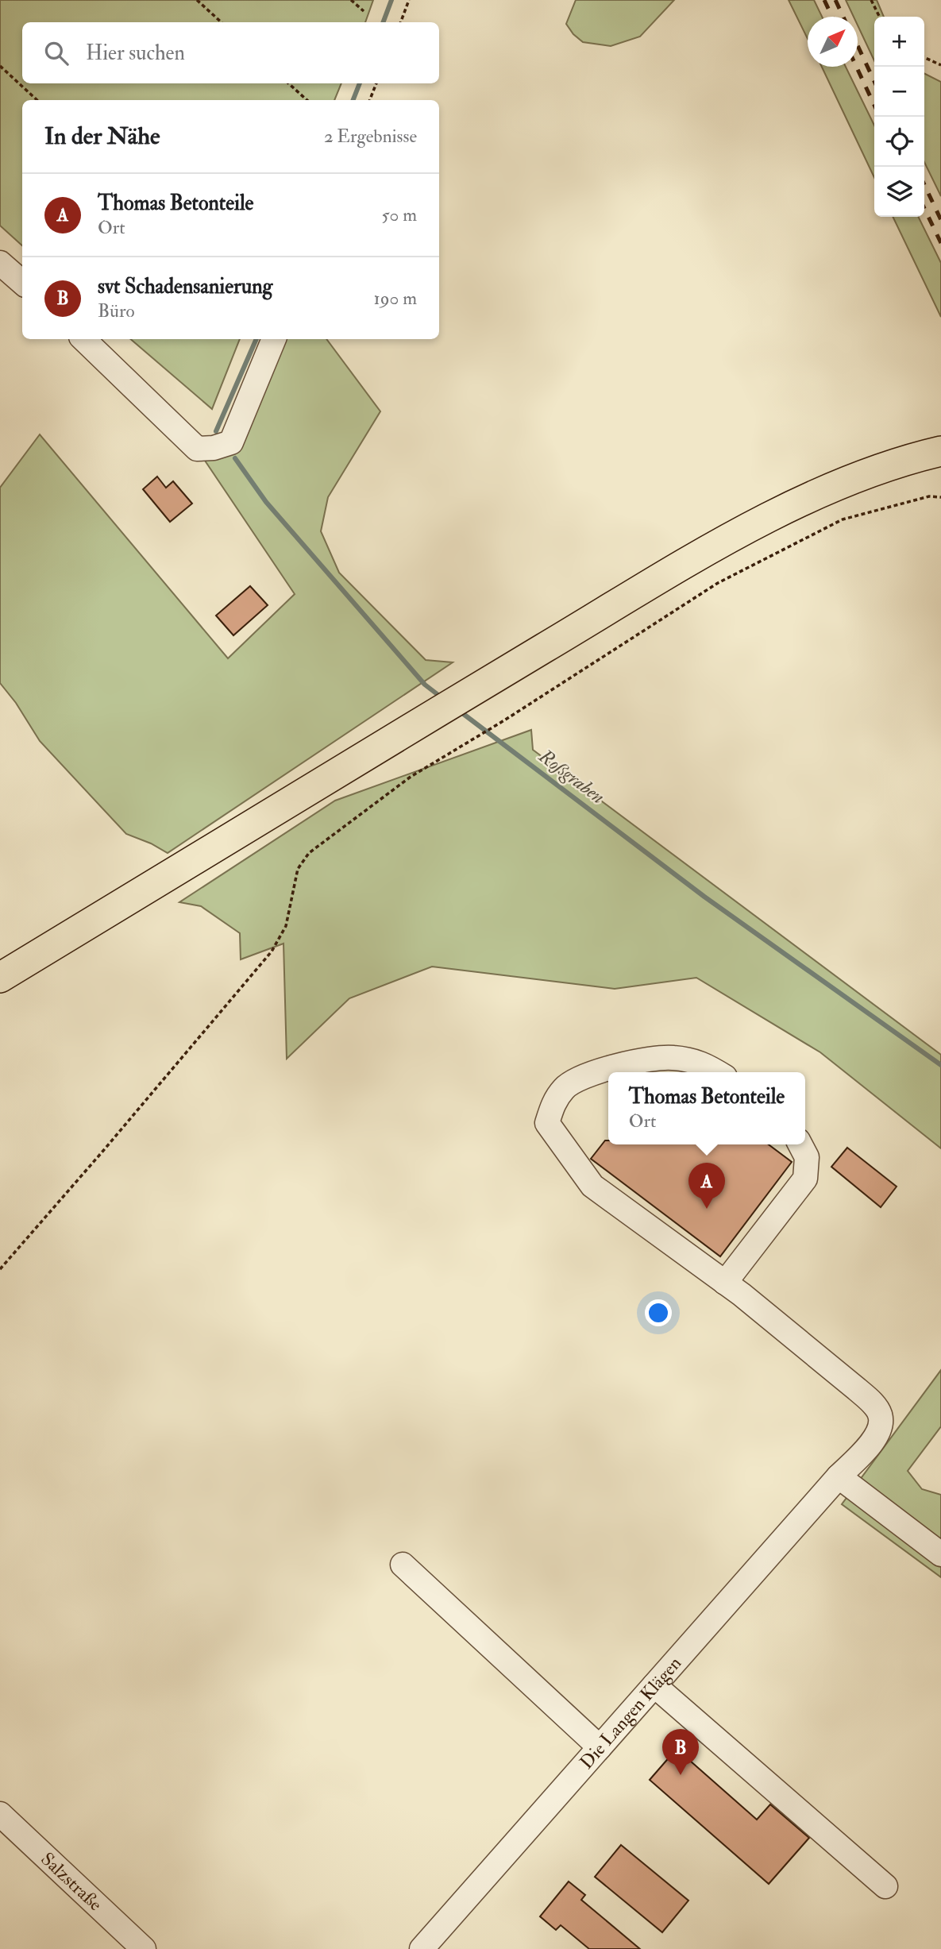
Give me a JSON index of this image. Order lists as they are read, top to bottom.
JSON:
{
  "streets": {
    "street": ["Die Langen Klägen", "Salzstraße"]
  },
  "water": ["Roßgraben"],
  "north": "top right",
  "page": {
    "map_buttons": ["+", "−"],
    "search": "Hier suchen",
    "heading": ["In der Nähe", "2 Ergebnisse"],
    "list": [
      {
        "mark": "A",
        "name": "Thomas Betonteile",
        "note": "Ort",
        "value": "50 m"
      },
      {
        "mark": "B",
        "name": "svt Schadensanierung",
        "note": "Büro",
        "value": "190 m"
      }
    ],
    "popup": ["Thomas Betonteile", "Ort"],
    "pins": ["A", "B"]
  }
}
